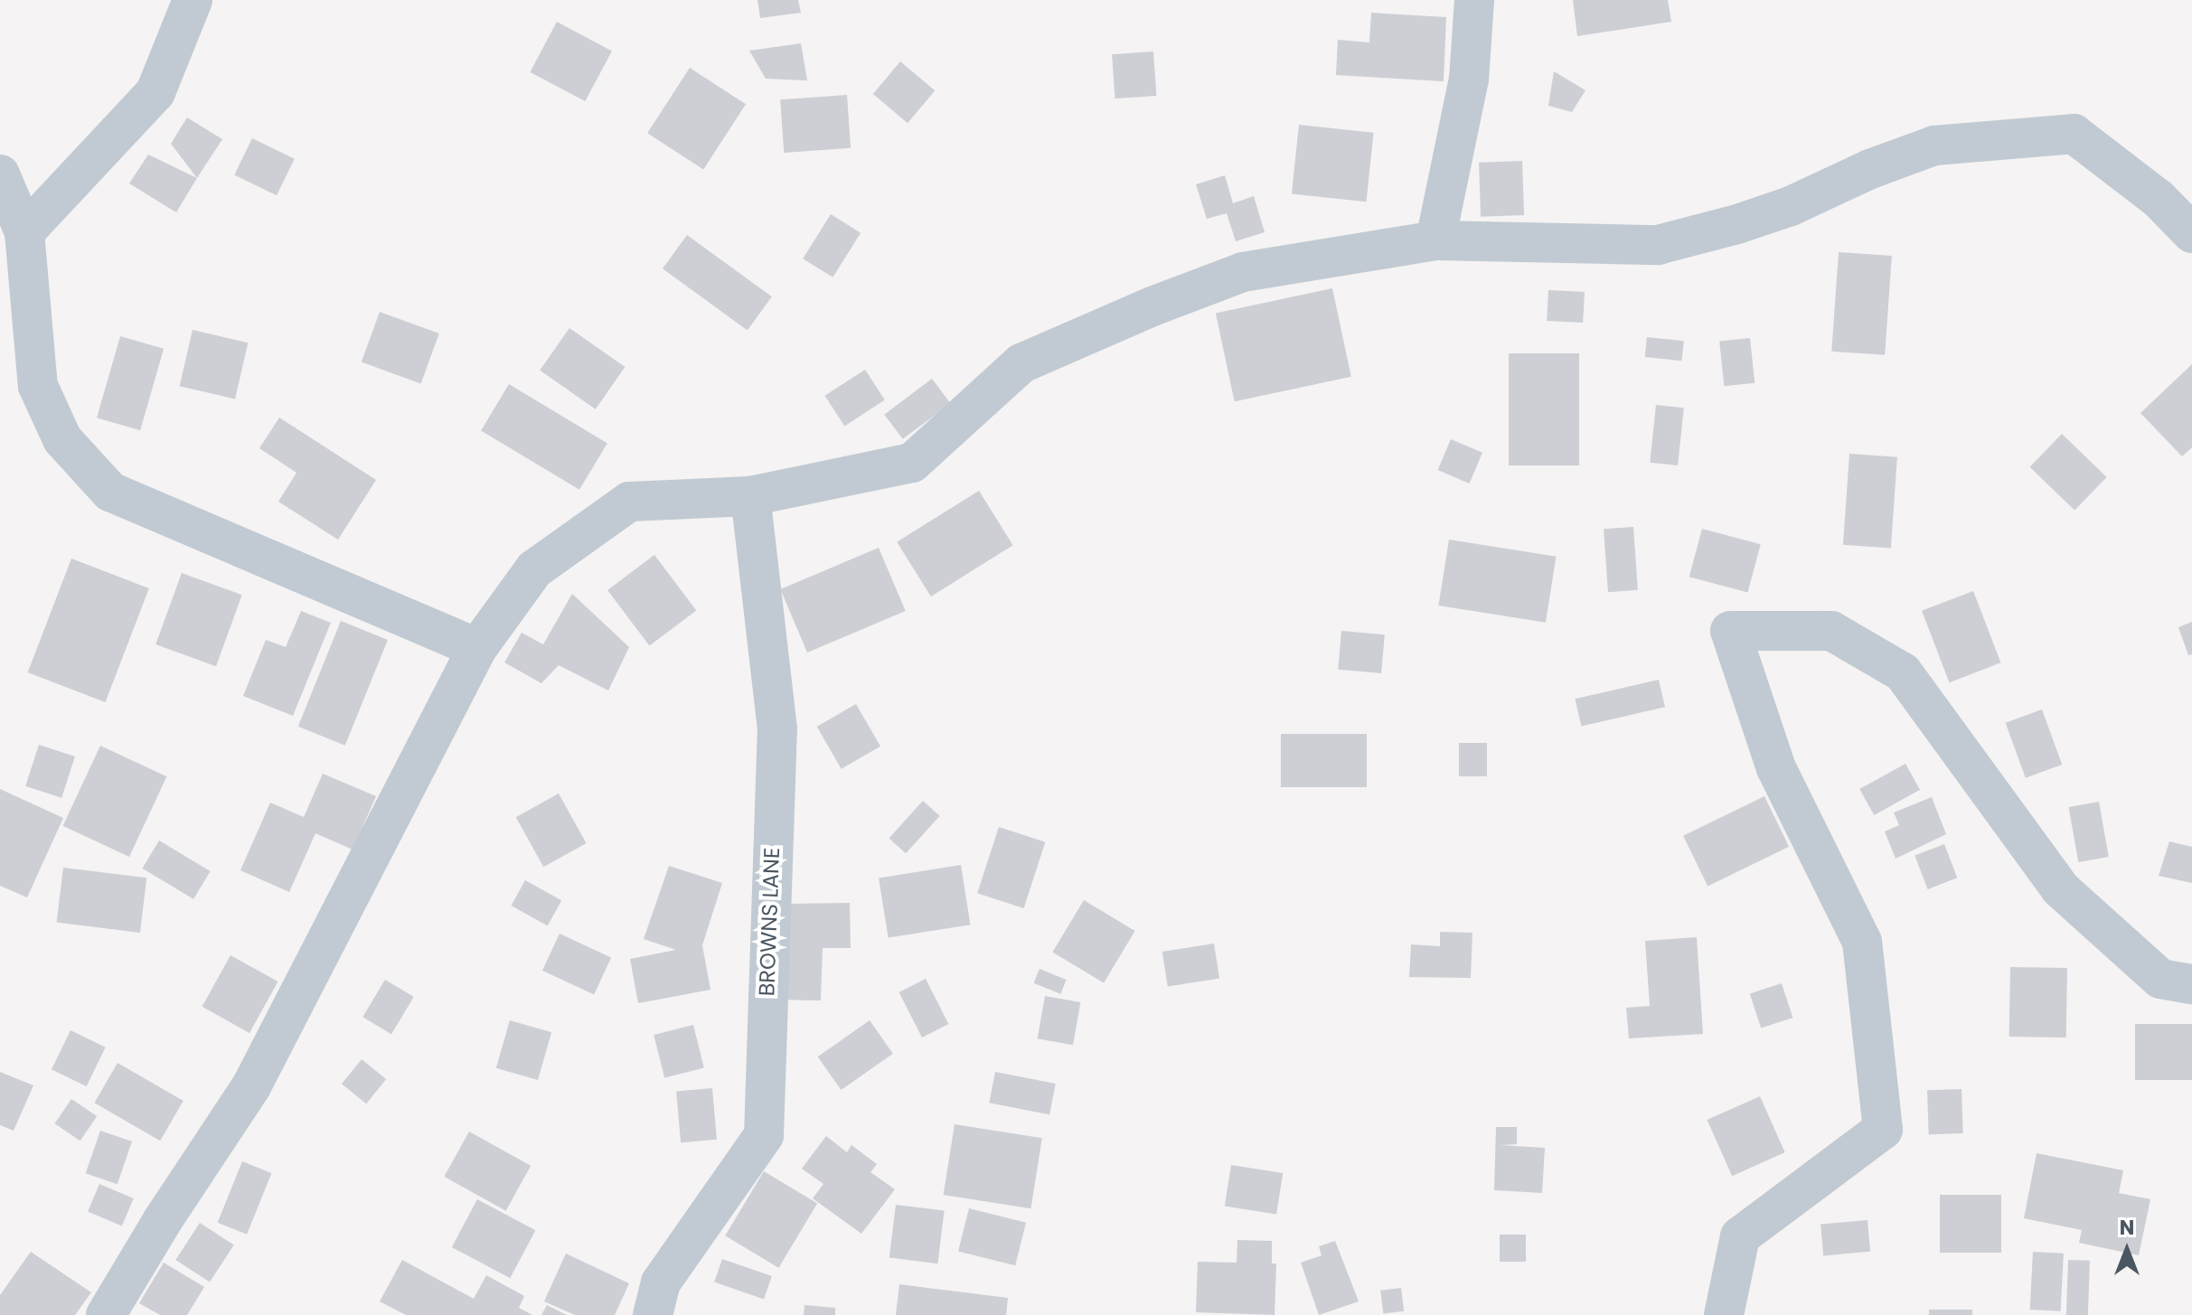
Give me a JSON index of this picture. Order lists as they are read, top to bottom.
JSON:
{
  "streets": {
    "street": ["BROWNS LANE"]
  },
  "north": "top"
}
